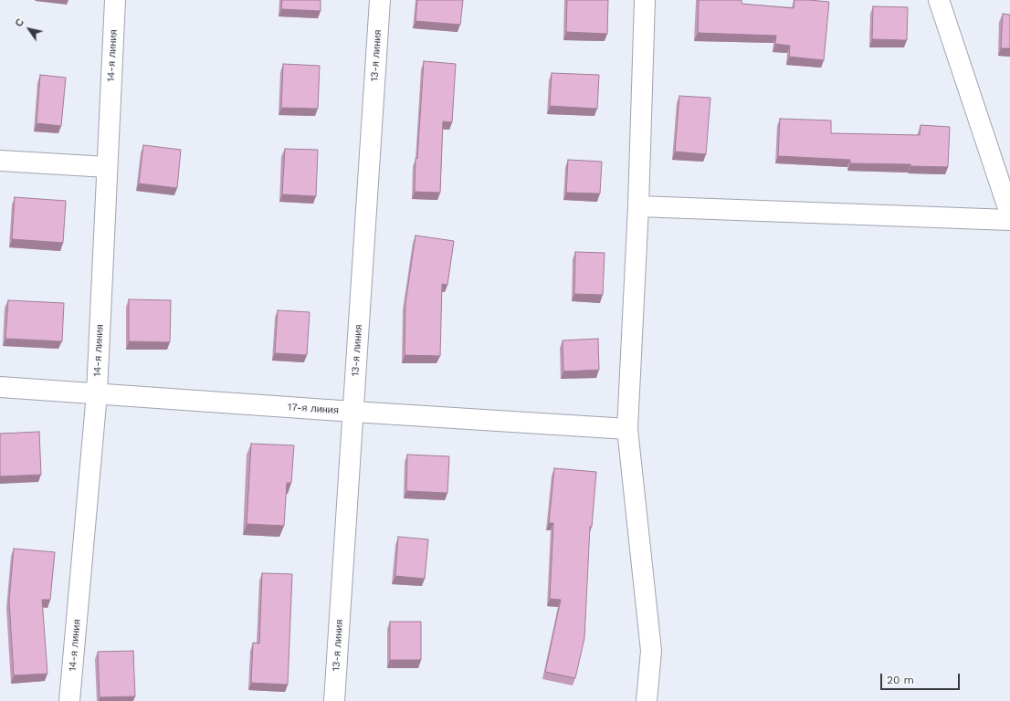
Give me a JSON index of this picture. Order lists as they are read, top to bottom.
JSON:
{
  "streets": {
    "street": ["14-я линия", "13-я линия", "17-я линия"]
  },
  "crossings": [
    ["14-я линия", "17-я линия"],
    ["13-я линия", "17-я линия"]
  ],
  "scale_bar": "20 m",
  "north": "top left"
}
